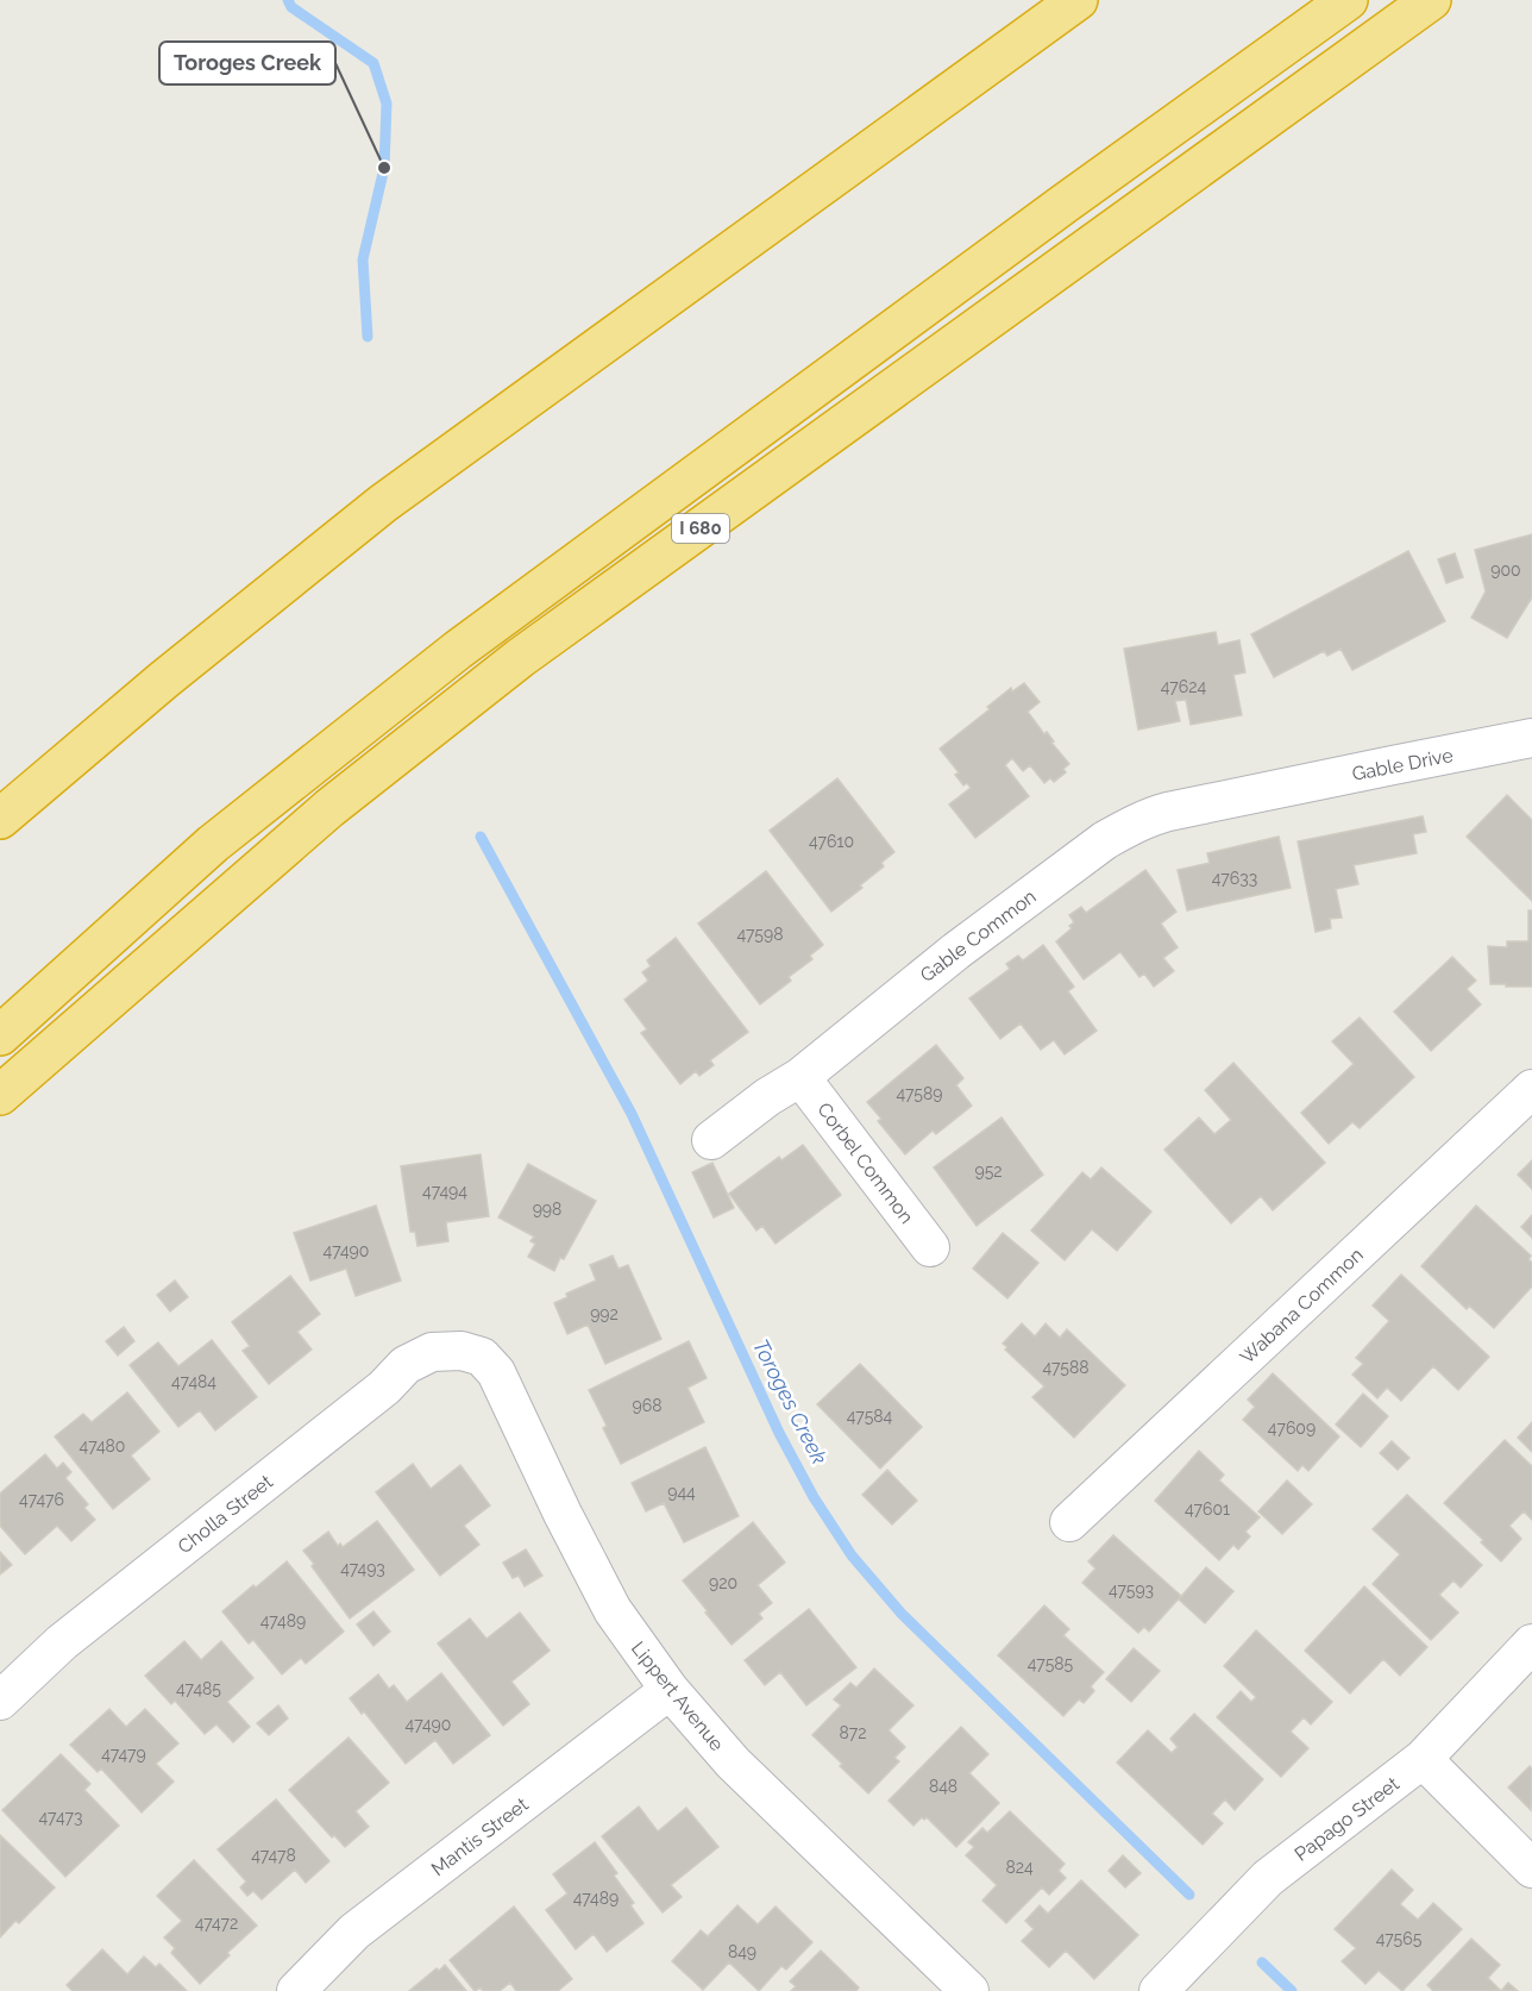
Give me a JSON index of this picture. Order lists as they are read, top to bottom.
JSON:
{
  "streets": {
    "highway": ["I 680"],
    "street": [
      "Gable Drive",
      "Gable Common",
      "Corbel Common",
      "Wabana Common",
      "Cholla Street",
      "Lippert Avenue",
      "Papago Street",
      "Mantis Street"
    ]
  },
  "crossings": [
    ["Gable Drive", "Gable Common"],
    ["Gable Common", "Corbel Common"],
    ["Cholla Street", "Lippert Avenue"],
    ["Lippert Avenue", "Mantis Street"]
  ],
  "water": ["Toroges Creek"],
  "places": ["Toroges Creek"],
  "house_numbers": [
    "900",
    "47624",
    "47610",
    "47633",
    "47598",
    "47589",
    "952",
    "47494",
    "998",
    "47490",
    "992",
    "47588",
    "47484",
    "968",
    "47584",
    "47609",
    "47480",
    "944",
    "47476",
    "47601",
    "47493",
    "920",
    "47593",
    "47489",
    "47585",
    "47485",
    "47490",
    "872",
    "47479",
    "848",
    "47473",
    "47478",
    "824",
    "47489",
    "47472",
    "47565",
    "849"
  ]
}
